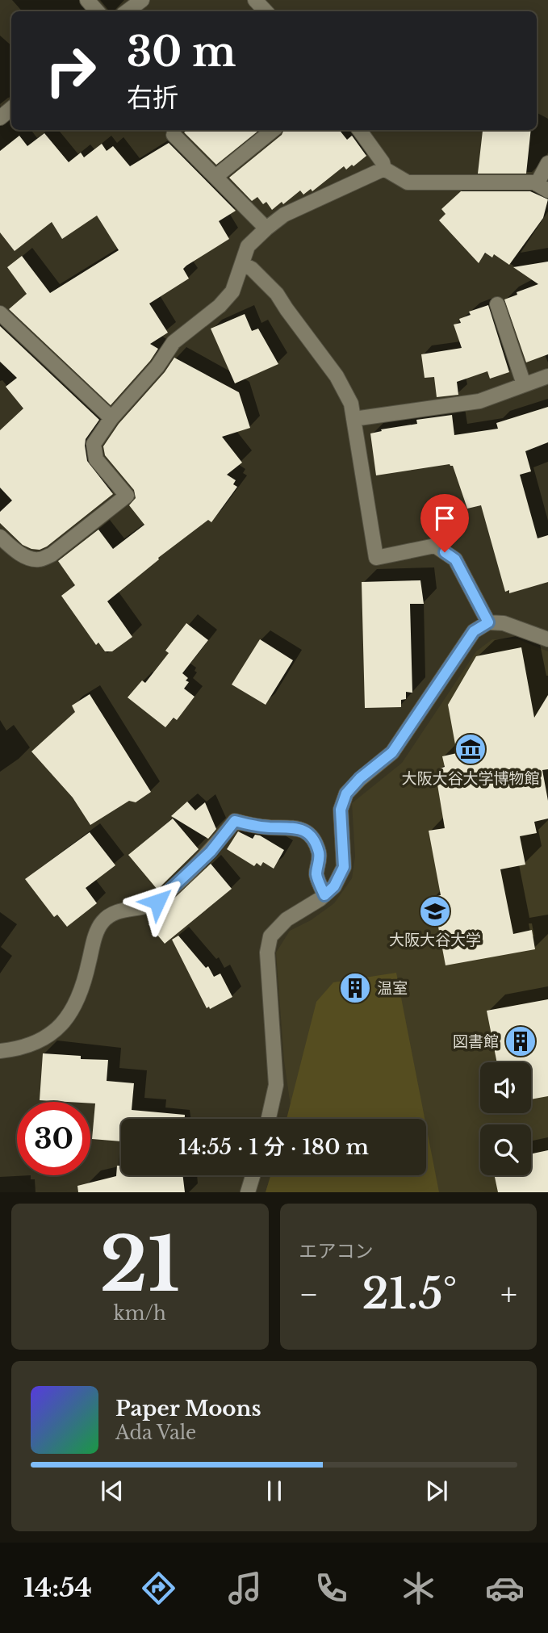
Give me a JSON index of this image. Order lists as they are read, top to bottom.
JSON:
{
  "places": {
    "museum": ["大阪大谷大学博物館"],
    "school or university": ["大阪大谷大学"],
    "building": ["温室", "図書館"]
  },
  "page": {
    "turn": ["30 m", "右折"],
    "limit": "30",
    "trip": "14:55 · 1 分 · 180 m",
    "tile": [
      ["21", "km/h"],
      "エアコン"
    ],
    "heat": ["−", "21.5°", "+"],
    "song": ["Paper Moons", "Ada Vale"],
    "tabs": "14:54"
  }
}
